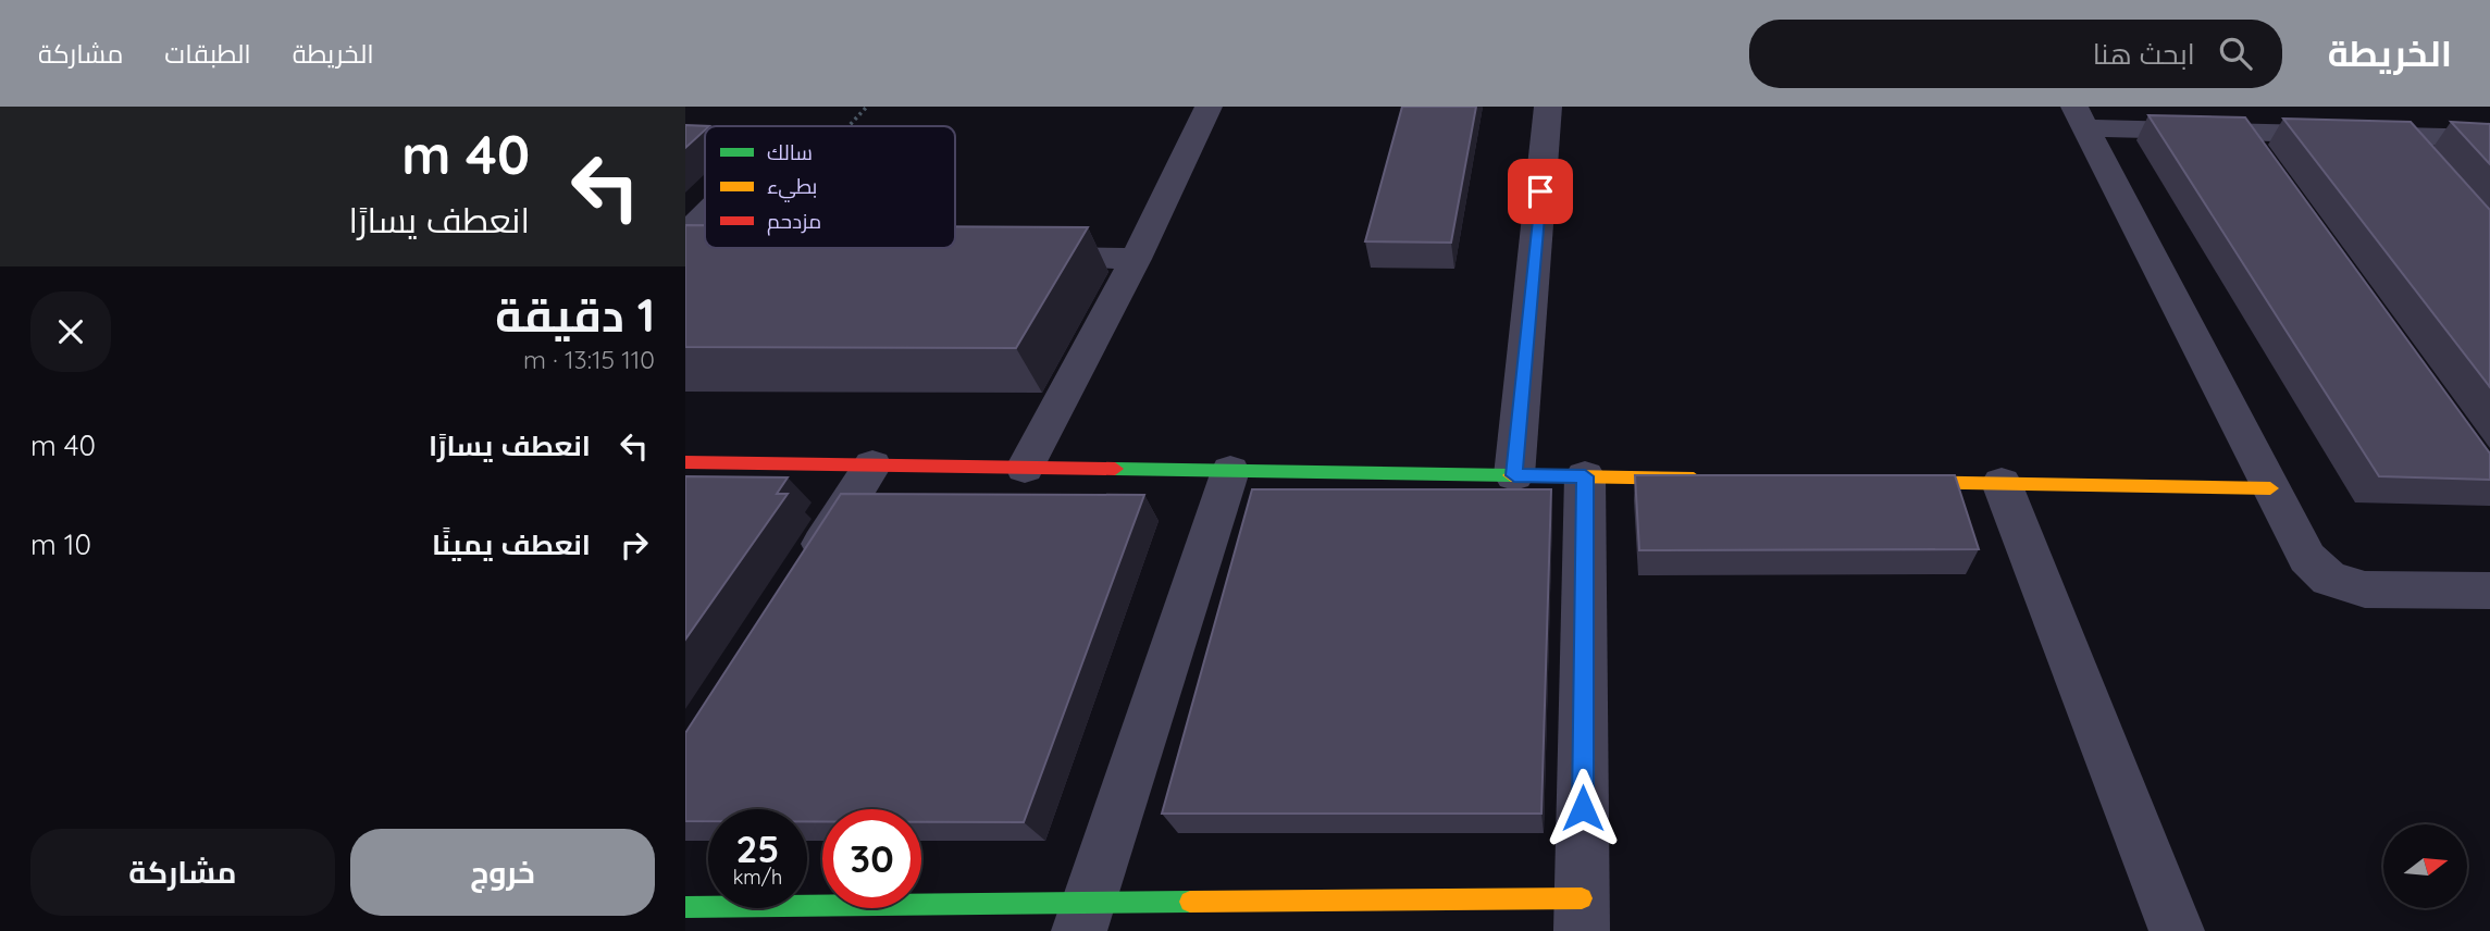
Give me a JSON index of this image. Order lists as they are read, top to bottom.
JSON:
{
  "legend": ["سالك", "بطيء", "مزدحم"],
  "north": "right",
  "page": {
    "header": "الخريطة",
    "search": "ابحث هنا",
    "nav": ["الخريطة", "الطبقات", "مشاركة"],
    "turn": ["40 m", "انعطف يسارًا"],
    "heading": ["1 دقيقة", "110 m · 13:15"],
    "list": [
      {
        "name": "انعطف يسارًا",
        "value": "40 m"
      },
      {
        "name": "انعطف يمينًا",
        "value": "10 m"
      }
    ],
    "speed": "25 km/h",
    "limit": "30",
    "buttons": ["خروج", "مشاركة"]
  }
}
